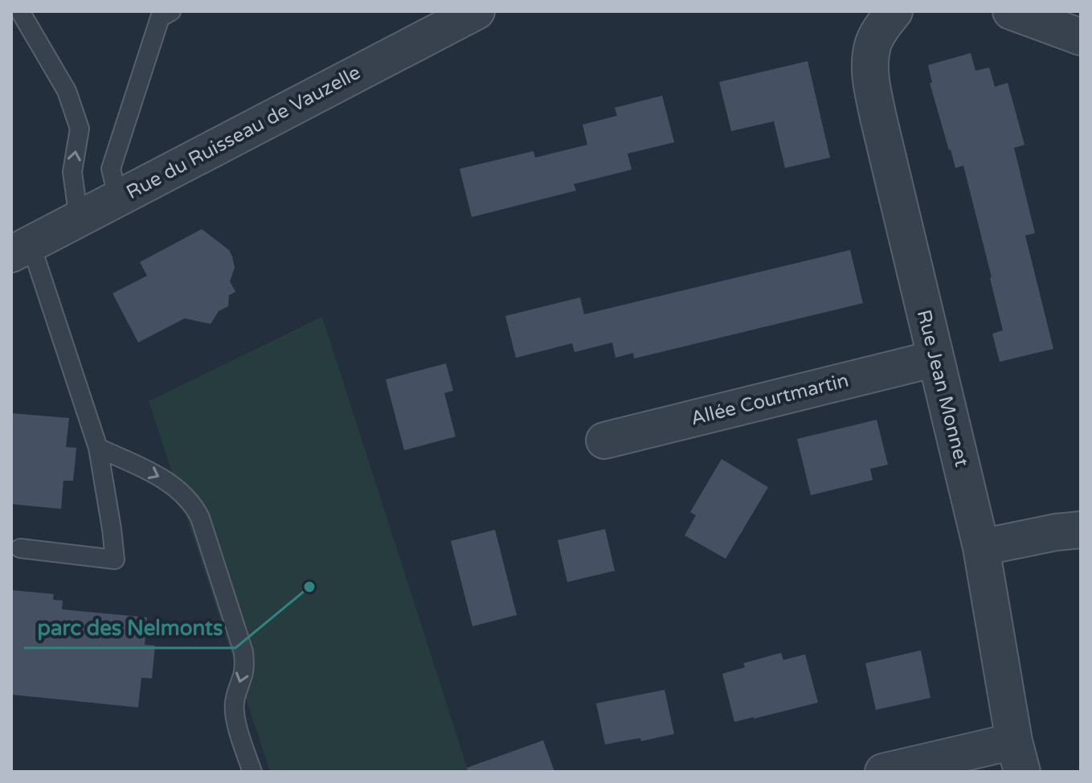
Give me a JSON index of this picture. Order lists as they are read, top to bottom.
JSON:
{
  "streets": {
    "street": ["Rue du Ruisseau de Vauzelle", "Rue Jean Monnet", "Allée Courtmartin"]
  },
  "crossings": [
    ["Rue Jean Monnet", "Allée Courtmartin"]
  ],
  "places": ["parc des Nelmonts"]
}
